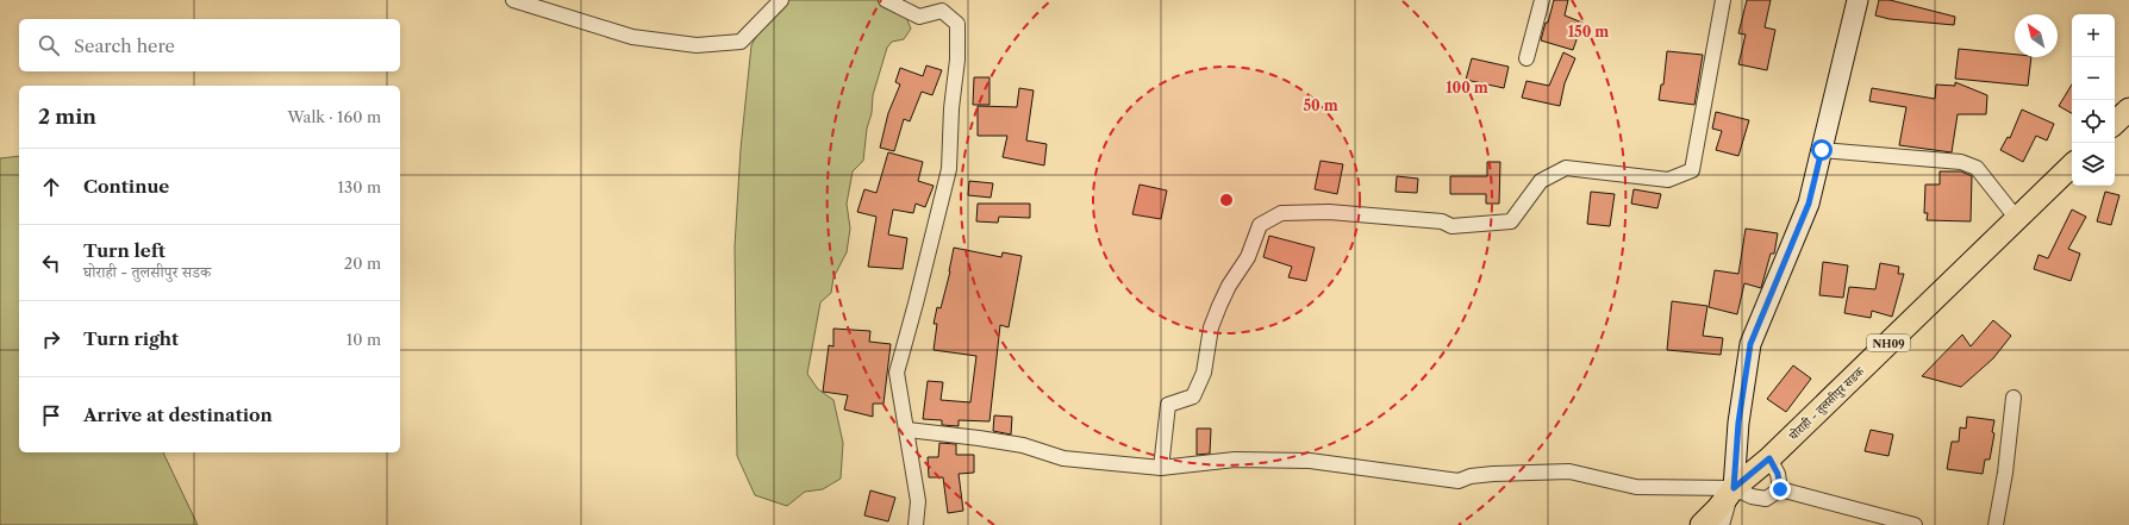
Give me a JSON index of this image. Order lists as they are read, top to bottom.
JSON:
{
  "streets": {
    "main road": ["NH09", "घोराही - तुलसीपुर सडक"]
  },
  "north": "top left",
  "page": {
    "map_buttons": ["+", "−"],
    "search": "Search here",
    "heading": ["2 min", "Walk · 160 m"],
    "list": [
      ["Continue", "130 m"],
      ["Turn left", "घोराही - तुलसीपुर सडक", "20 m"],
      ["Turn right", "10 m"],
      "Arrive at destination"
    ]
  },
  "rings": ["150 m", "100 m", "50 m"]
}
